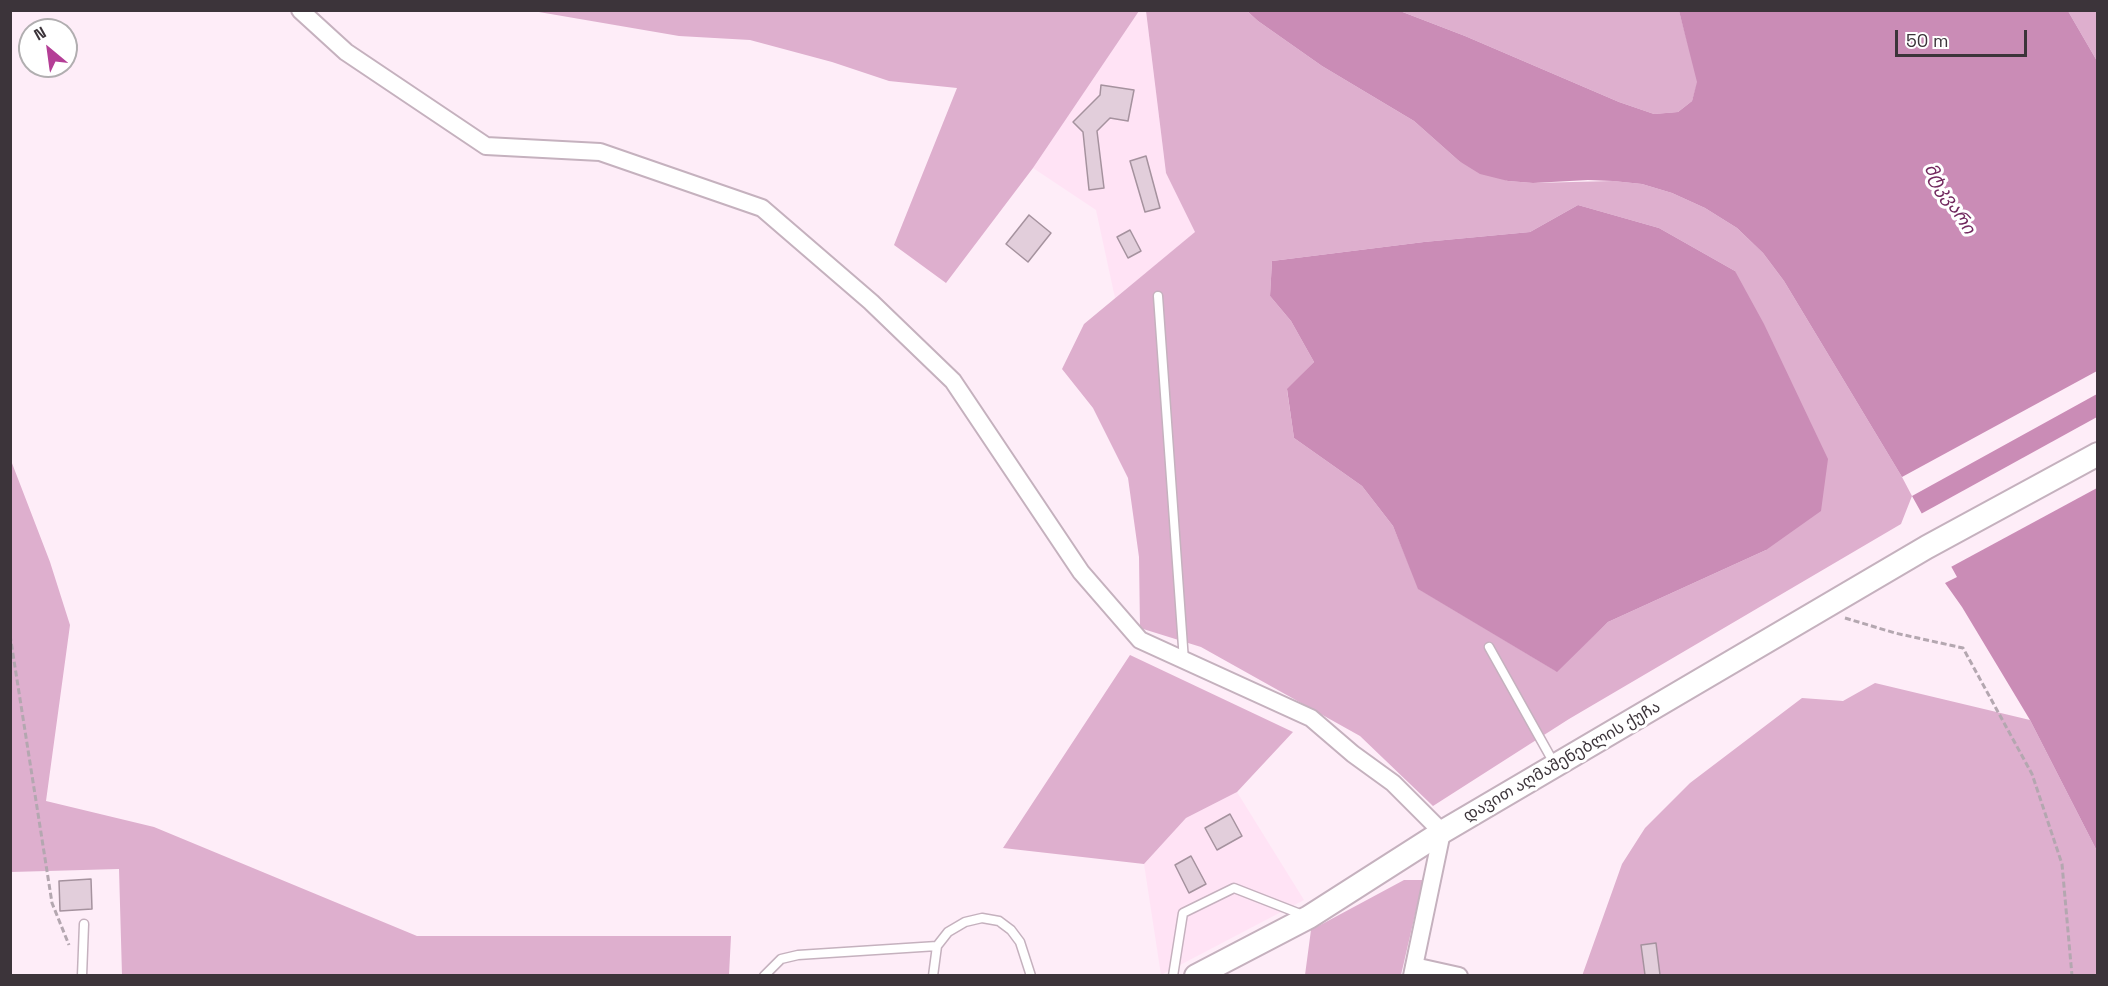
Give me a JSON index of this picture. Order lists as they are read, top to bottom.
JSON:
{
  "streets": {
    "main road": ["დავით აღმაშენებლის ქუჩა"]
  },
  "water": ["მტკვარი"],
  "scale_bar": "50 m",
  "north": "top left"
}
